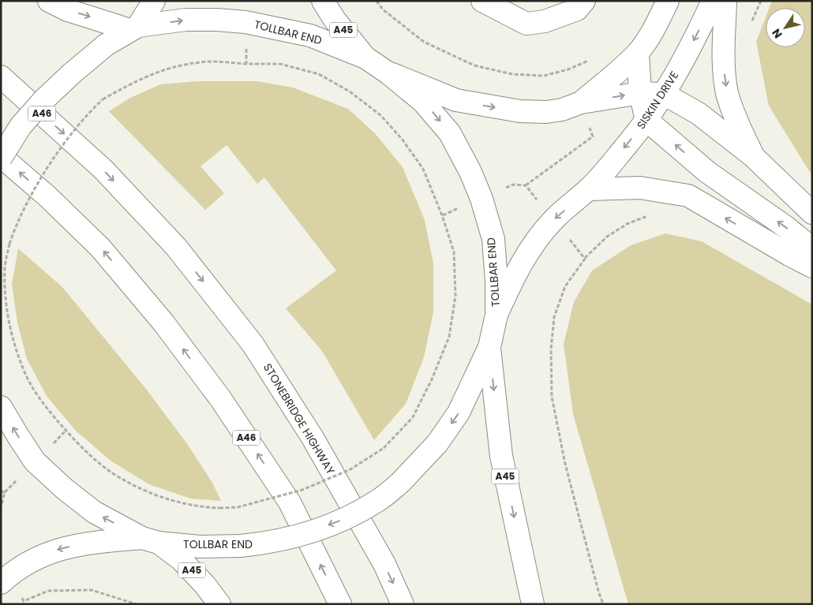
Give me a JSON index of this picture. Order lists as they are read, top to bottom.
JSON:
{
  "streets": {
    "main road": [
      "A45",
      "TOLLBAR END",
      "SISKIN DRIVE",
      "A46",
      "STONEBRIDGE HIGHWAY"
    ]
  },
  "crossings": [
    ["A45", "TOLLBAR END"],
    ["TOLLBAR END", "SISKIN DRIVE"],
    ["TOLLBAR END", "A46"]
  ],
  "north": "bottom left"
}
